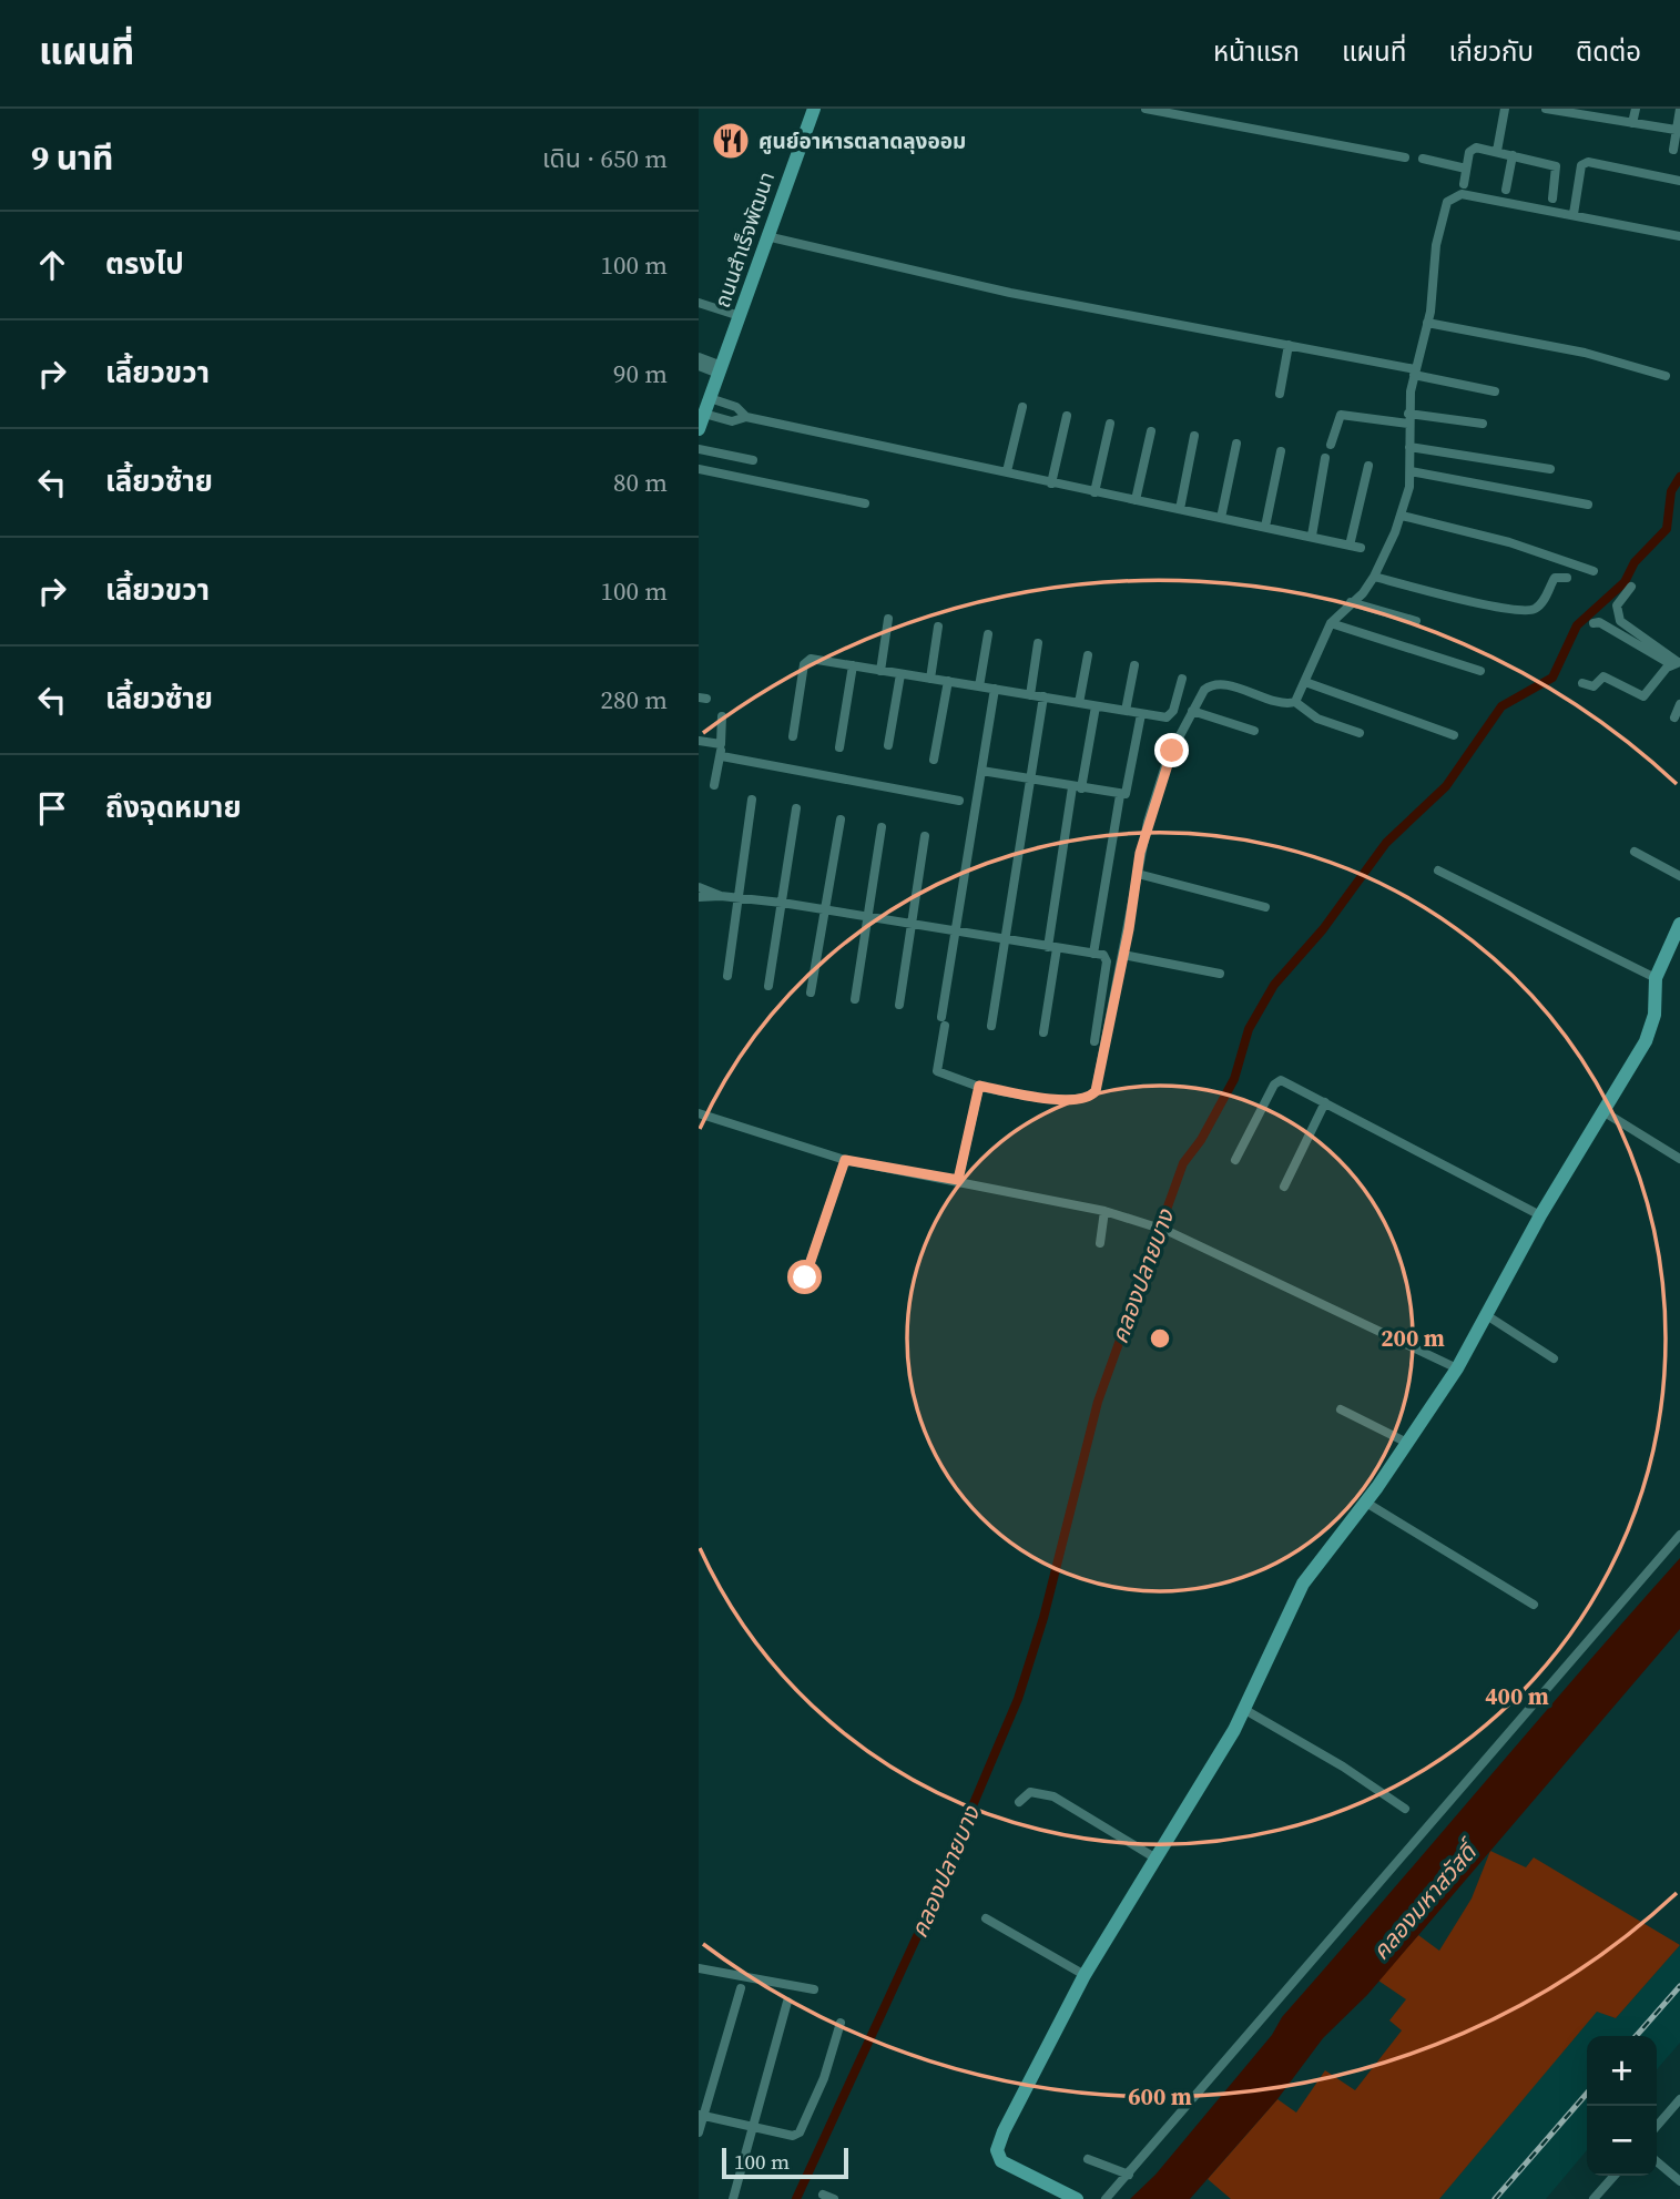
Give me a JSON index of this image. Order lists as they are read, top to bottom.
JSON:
{
  "streets": {
    "street": ["ถนนสำเร็จพัฒนา"]
  },
  "water": ["คลองปลายบาง", "คลองมหาสวัสดิ์"],
  "places": {
    "restaurant": ["ศูนย์อาหารตลาดลุงออม"]
  },
  "scale_bar": "100 m",
  "page": {
    "header": "แผนที่",
    "nav": [
      "หน้าแรก",
      "แผนที่",
      "เกี่ยวกับ",
      "ติดต่อ"
    ],
    "heading": ["9 นาที", "เดิน · 650 m"],
    "list": [
      ["ตรงไป", "100 m"],
      ["เลี้ยวขวา", "90 m"],
      ["เลี้ยวซ้าย", "80 m"],
      ["เลี้ยวขวา", "100 m"],
      ["เลี้ยวซ้าย", "280 m"],
      "ถึงจุดหมาย"
    ],
    "map_buttons": ["+", "−"],
    "scale": "100 m"
  },
  "rings": ["200 m", "400 m", "600 m"]
}
